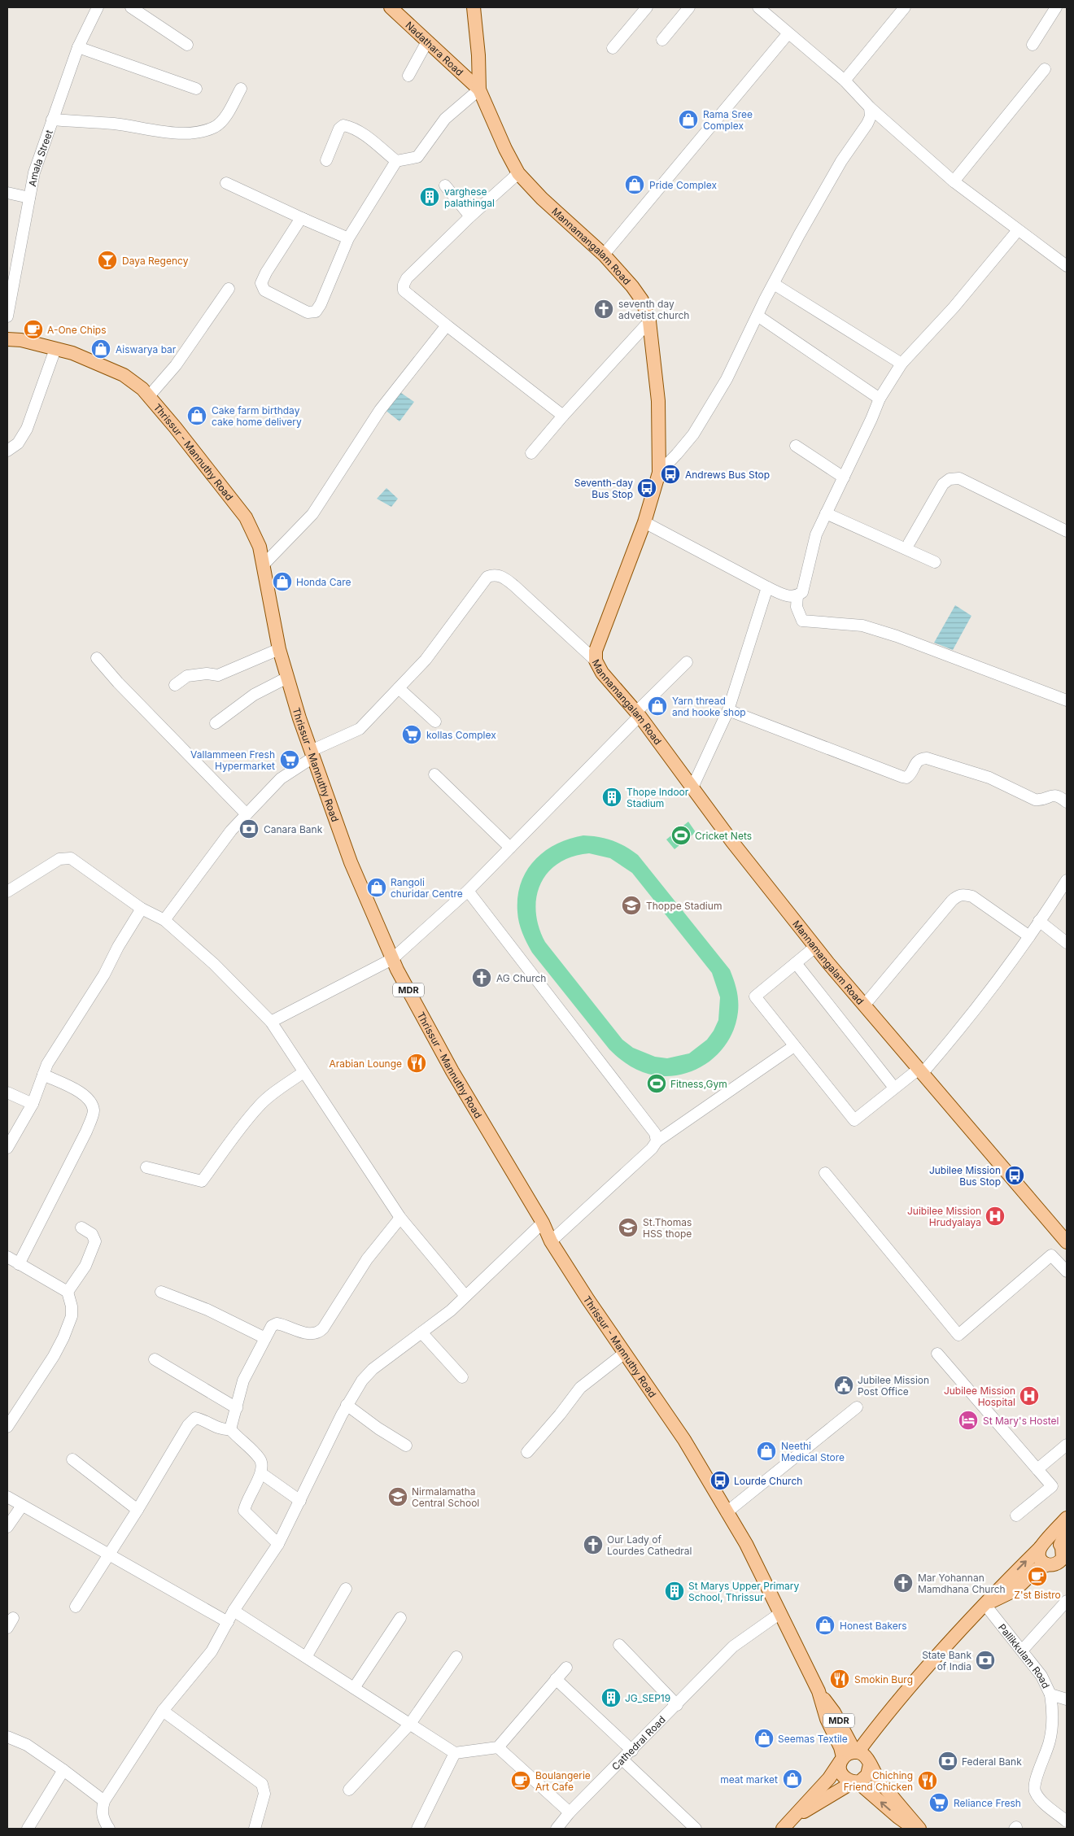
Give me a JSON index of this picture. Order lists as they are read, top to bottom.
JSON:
{
  "streets": {
    "main road": [
      "Nadathara Road",
      "Mannamangalam Road",
      "Thrissur - Mannuthy Road",
      "MDR"
    ],
    "street": ["Amala Street", "Pallikkulam Road", "Cathedral Road"]
  },
  "crossings": [
    ["Nadathara Road", "Mannamangalam Road"],
    ["Thrissur - Mannuthy Road", "MDR"],
    ["Thrissur - Mannuthy Road", "Cathedral Road"]
  ],
  "places": {
    "shop": [
      "Rama Sree Complex",
      "Pride Complex",
      "Aiswarya bar",
      "Cake farm birthday cake home delivery",
      "Honda Care",
      "Yarn thread and hooke shop",
      "Rangoli churidar Centre",
      "Neethi Medical Store",
      "Honest Bakers",
      "Seemas Textile",
      "meat market"
    ],
    "building": [
      "varghese palathingal",
      "Thope Indoor Stadium",
      "St Marys Upper Primary School, Thrissur",
      "JG_SEP19"
    ],
    "bar": ["Daya Regency"],
    "church": [
      "seventh day advetist church",
      "AG Church",
      "Our Lady of Lourdes Cathedral",
      "Mar Yohannan Mamdhana Church"
    ],
    "cafe": ["A-One Chips", "Z'st Bistro", "Boulangerie Art Cafe"],
    "bus stop": [
      "Andrews Bus Stop",
      "Seventh-day Bus Stop",
      "Jubilee Mission Bus Stop",
      "Lourde Church"
    ],
    "supermarket": ["kollas Complex", "Vallammeen Fresh Hypermarket", "Reliance Fresh"],
    "bank": ["Canara Bank", "State Bank of India", "Federal Bank"],
    "sports": ["Cricket Nets", "Fitness,Gym"],
    "school or university": ["Thoppe Stadium", "St.Thomas HSS thope", "Nirmalamatha Central School"],
    "restaurant": ["Arabian Lounge", "Smokin Burg", "Chiching Friend Chicken"],
    "hospital": ["Juibilee Mission Hrudyalaya", "Jubilee Mission Hospital"],
    "public building": ["Jubilee Mission Post Office"],
    "hotel": ["St Mary's Hostel"]
  }
}
